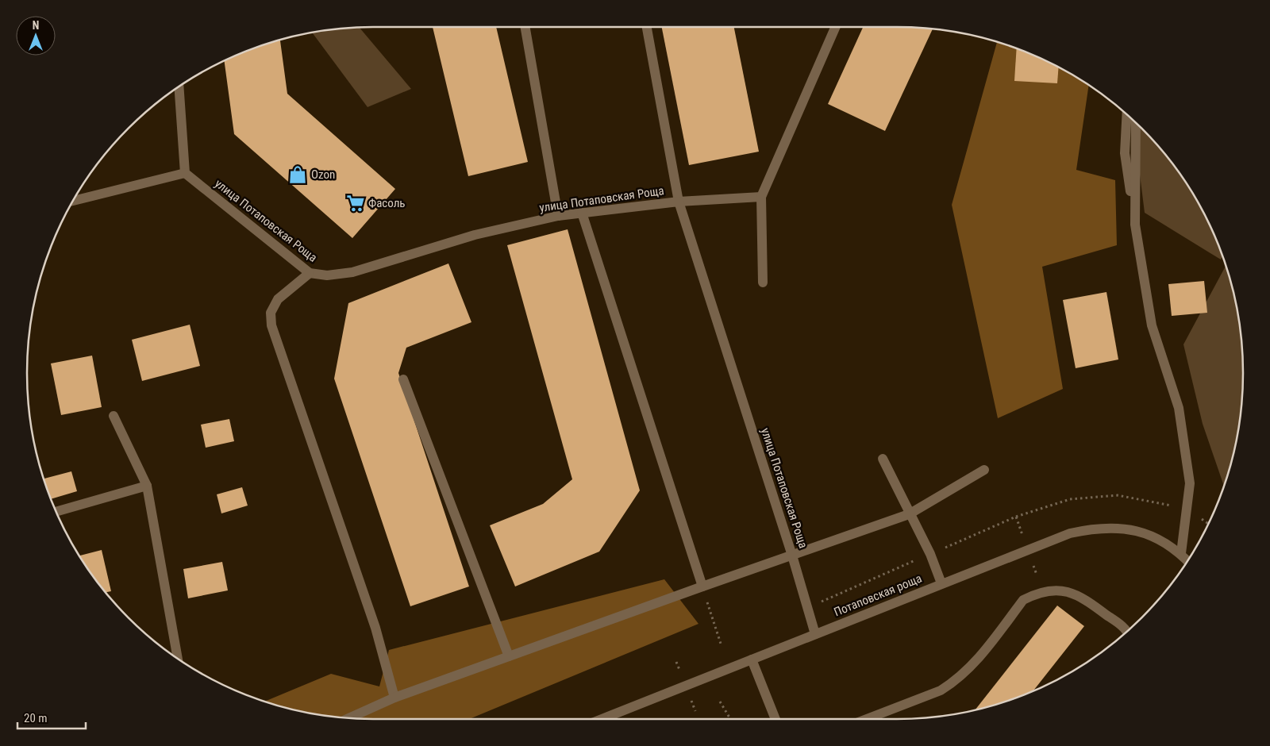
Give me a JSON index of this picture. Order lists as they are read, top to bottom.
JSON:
{
  "streets": {
    "street": ["улица Потаповская Роща", "Потаповская роща"]
  },
  "crossings": [
    ["улица Потаповская Роща", "Потаповская роща"]
  ],
  "places": {
    "shop": ["Ozon"],
    "supermarket": ["Фасоль"]
  },
  "scale_bar": "20 m",
  "north": "top"
}
